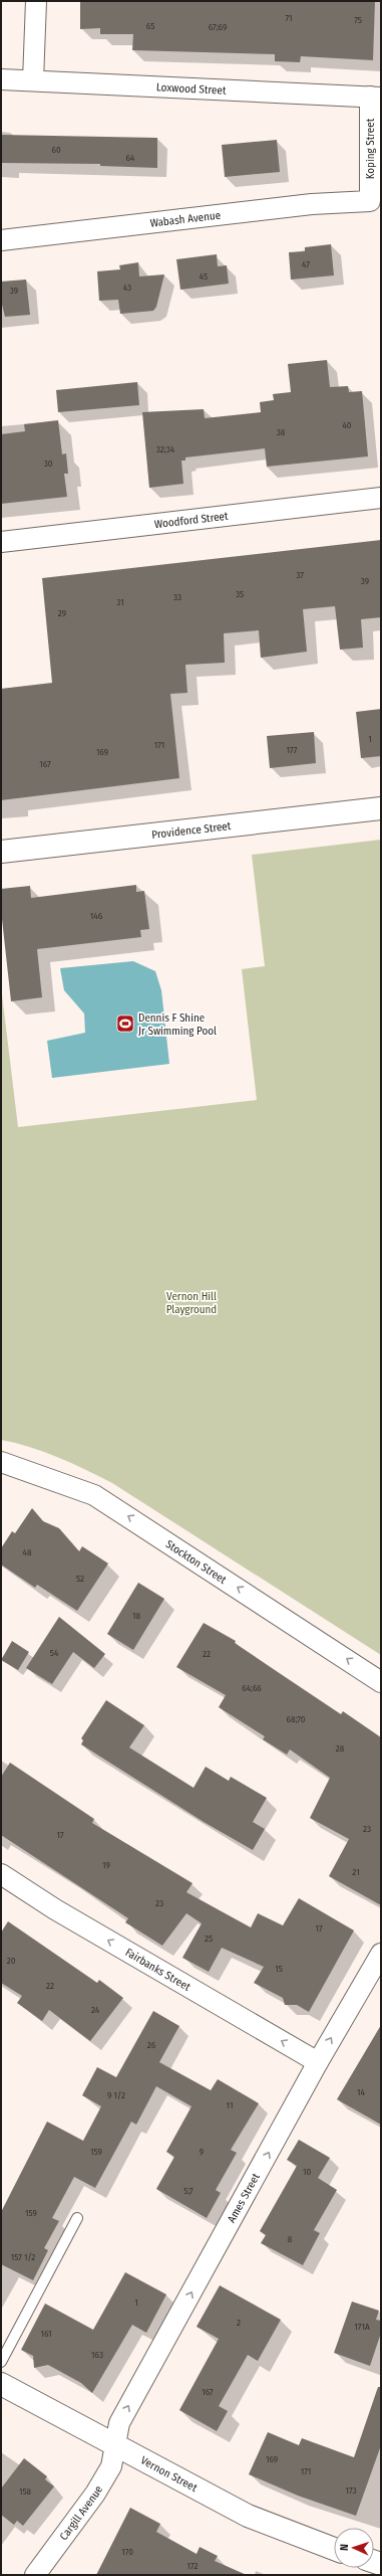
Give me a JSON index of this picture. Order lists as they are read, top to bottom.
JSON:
{
  "streets": {
    "street": [
      "Loxwood Street",
      "Koping Street",
      "Wabash Avenue",
      "Woodford Street",
      "Providence Street",
      "Stockton Street",
      "Fairbanks Street",
      "Ames Street",
      "Vernon Street",
      "Cargill Avenue"
    ]
  },
  "crossings": [
    ["Loxwood Street", "Koping Street"],
    ["Koping Street", "Wabash Avenue"],
    ["Fairbanks Street", "Ames Street"],
    ["Ames Street", "Vernon Street"],
    ["Ames Street", "Cargill Avenue"],
    ["Vernon Street", "Cargill Avenue"]
  ],
  "one_way": ["Stockton Street", "Fairbanks Street", "Ames Street"],
  "parks": ["Vernon Hill Playground"],
  "places": {
    "sports": ["Dennis F Shine Jr Swimming Pool"]
  },
  "house_numbers": [
    "71",
    "75",
    "65",
    "67;69",
    "60",
    "64",
    "47",
    "45",
    "43",
    "39",
    "40",
    "38",
    "32;34",
    "30",
    "37",
    "39",
    "35",
    "33",
    "31",
    "29",
    "1",
    "171",
    "177",
    "169",
    "167",
    "146",
    "48",
    "52",
    "18",
    "54",
    "22",
    "64;66",
    "68;70",
    "28",
    "23",
    "17",
    "19",
    "21",
    "23",
    "17",
    "25",
    "20",
    "15",
    "22",
    "24",
    "26",
    "14",
    "9 1/2",
    "11",
    "159",
    "9",
    "10",
    "5;7",
    "159",
    "8",
    "157 1/2",
    "1",
    "2",
    "171A",
    "161",
    "163",
    "167",
    "169",
    "171",
    "173",
    "158",
    "170",
    "172"
  ],
  "north": "left"
}
